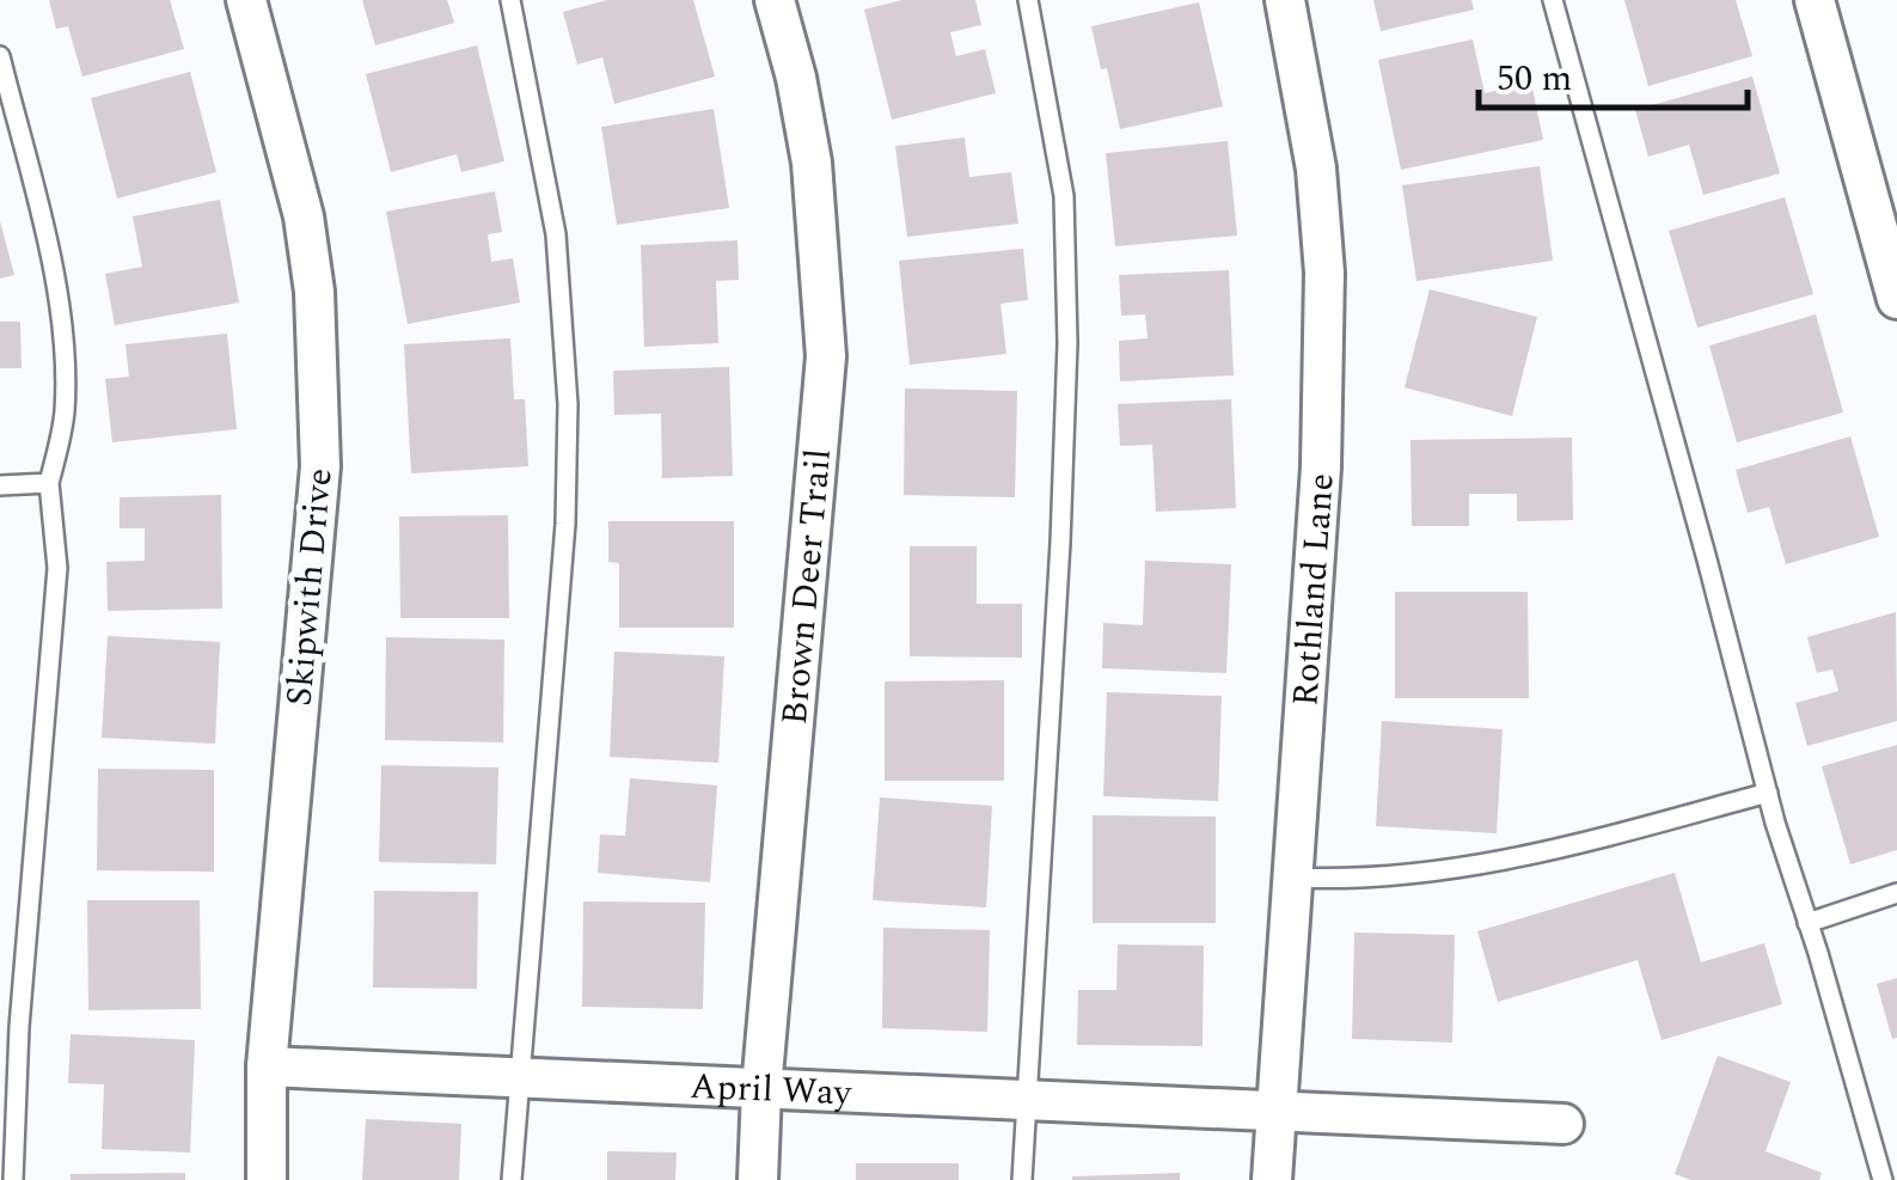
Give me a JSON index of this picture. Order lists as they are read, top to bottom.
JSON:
{
  "streets": {
    "street": [
      "Skipwith Drive",
      "Brown Deer Trail",
      "Rothland Lane",
      "April Way"
    ]
  },
  "crossings": [
    ["Skipwith Drive", "April Way"],
    ["Brown Deer Trail", "April Way"],
    ["Rothland Lane", "April Way"]
  ],
  "scale_bar": "50 m"
}
